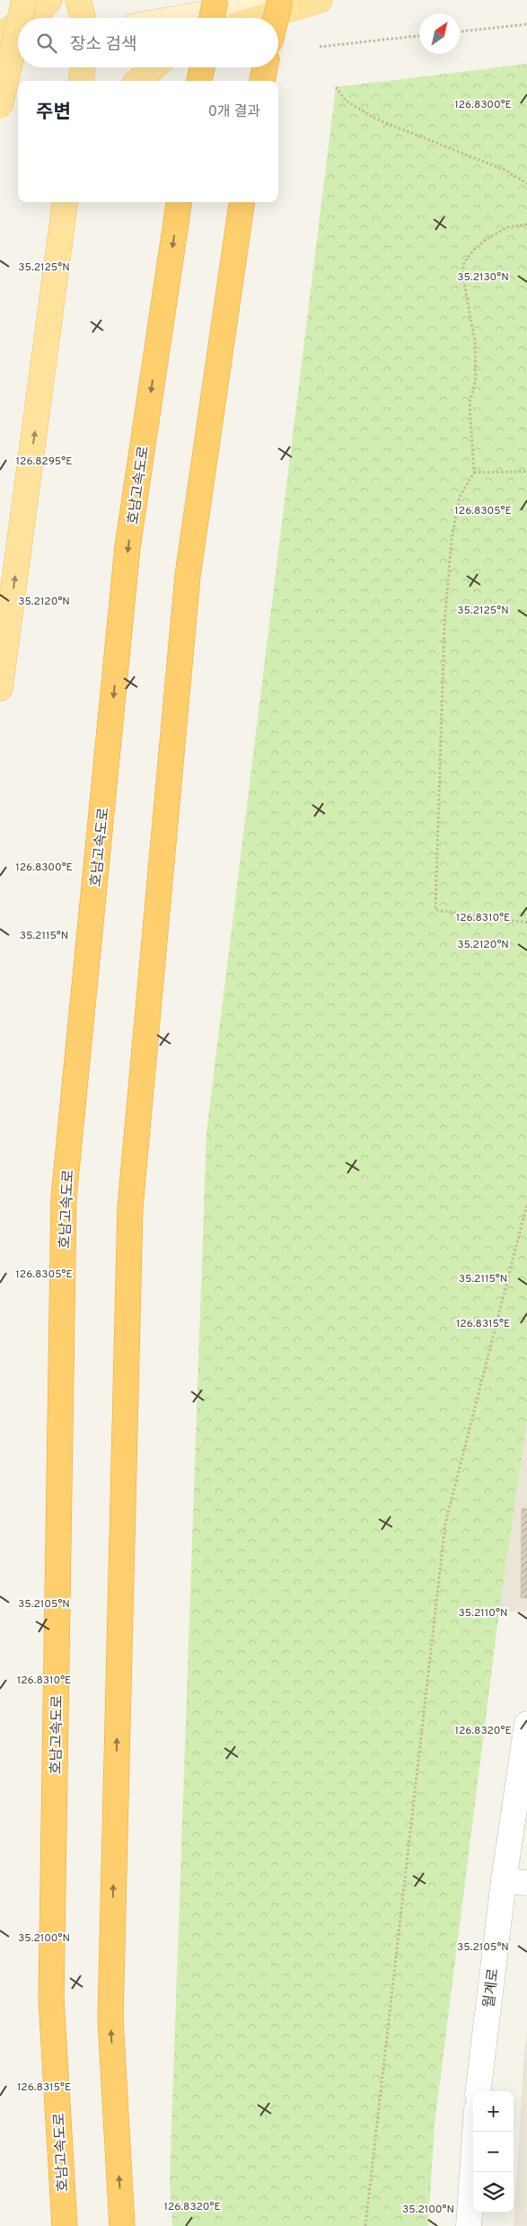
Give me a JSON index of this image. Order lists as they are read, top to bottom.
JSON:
{
  "streets": {
    "highway": ["호남고속도로"],
    "street": ["월계로"]
  },
  "north": "top right",
  "page": {
    "search": "장소 검색",
    "heading": ["주변", "0개 결과"],
    "map_buttons": ["+", "−"]
  },
  "coordinates": [
    "126.8300°E",
    "35.2125°N",
    "35.2130°N",
    "126.8295°E",
    "126.8305°E",
    "35.2120°N",
    "126.8310°E",
    "35.2115°N",
    "126.8315°E",
    "35.2105°N",
    "35.2110°N",
    "126.8320°E",
    "35.2100°N"
  ]
}
